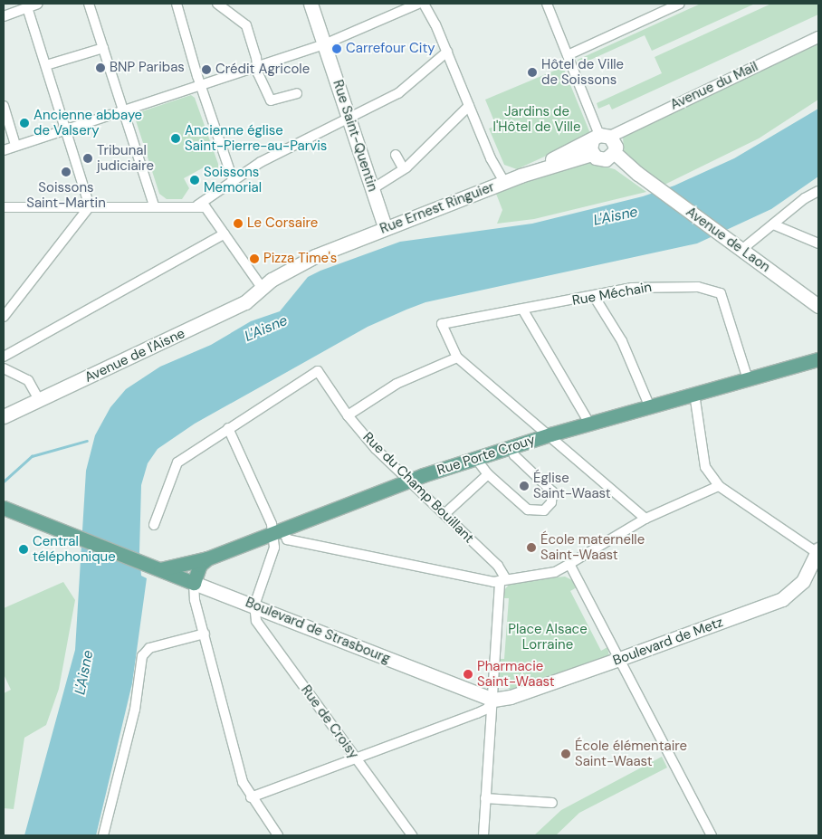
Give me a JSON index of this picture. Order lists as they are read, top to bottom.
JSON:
{
  "streets": {
    "main road": [
      "Rue Saint-Quentin",
      "Rue Ernest Ringuier",
      "Avenue de Laon",
      "Avenue de l'Aisne",
      "Rue Porte Crouy",
      "Boulevard de Strasbourg",
      "Boulevard de Metz"
    ],
    "street": [
      "Avenue du Mail",
      "Rue Méchain",
      "Rue du Champ Bouillant",
      "Rue de Croisy"
    ]
  },
  "crossings": [
    ["Rue Saint-Quentin", "Rue Ernest Ringuier"],
    ["Rue Ernest Ringuier", "Avenue de l'Aisne"],
    ["Rue Méchain", "Rue Porte Crouy"],
    ["Rue Porte Crouy", "Rue du Champ Bouillant"],
    ["Rue Porte Crouy", "Boulevard de Strasbourg"],
    ["Boulevard de Strasbourg", "Boulevard de Metz"],
    ["Boulevard de Strasbourg", "Rue de Croisy"]
  ],
  "water": ["L'Aisne"],
  "parks": ["Jardins de l'Hôtel de Ville", "Place Alsace Lorraine"],
  "places": [
    "Carrefour City",
    "BNP Paribas",
    "Crédit Agricole",
    "Hôtel de Ville de Soissons",
    "Ancienne abbaye de Valsery",
    "Ancienne église Saint-Pierre-au-Parvis",
    "Tribunal judiciaire",
    "Soissons Saint-Martin",
    "Soissons Memorial",
    "Le Corsaire",
    "Pizza Time's",
    "Église Saint-Waast",
    "École maternelle Saint-Waast",
    "Central téléphonique",
    "Pharmacie Saint-Waast",
    "École élémentaire Saint-Waast"
  ]
}
